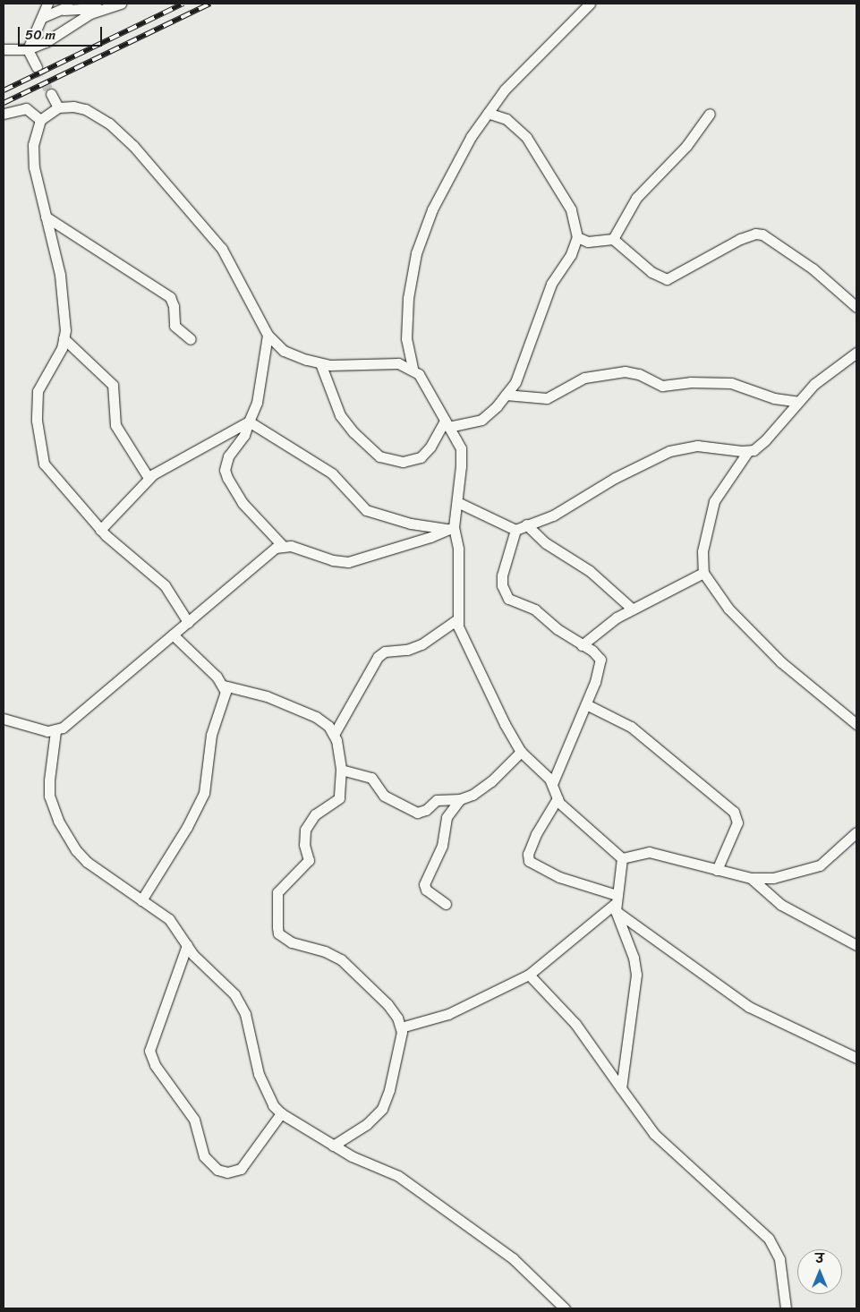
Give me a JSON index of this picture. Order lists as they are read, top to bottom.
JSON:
{
  "scale_bar": "50 m",
  "north": "top"
}
